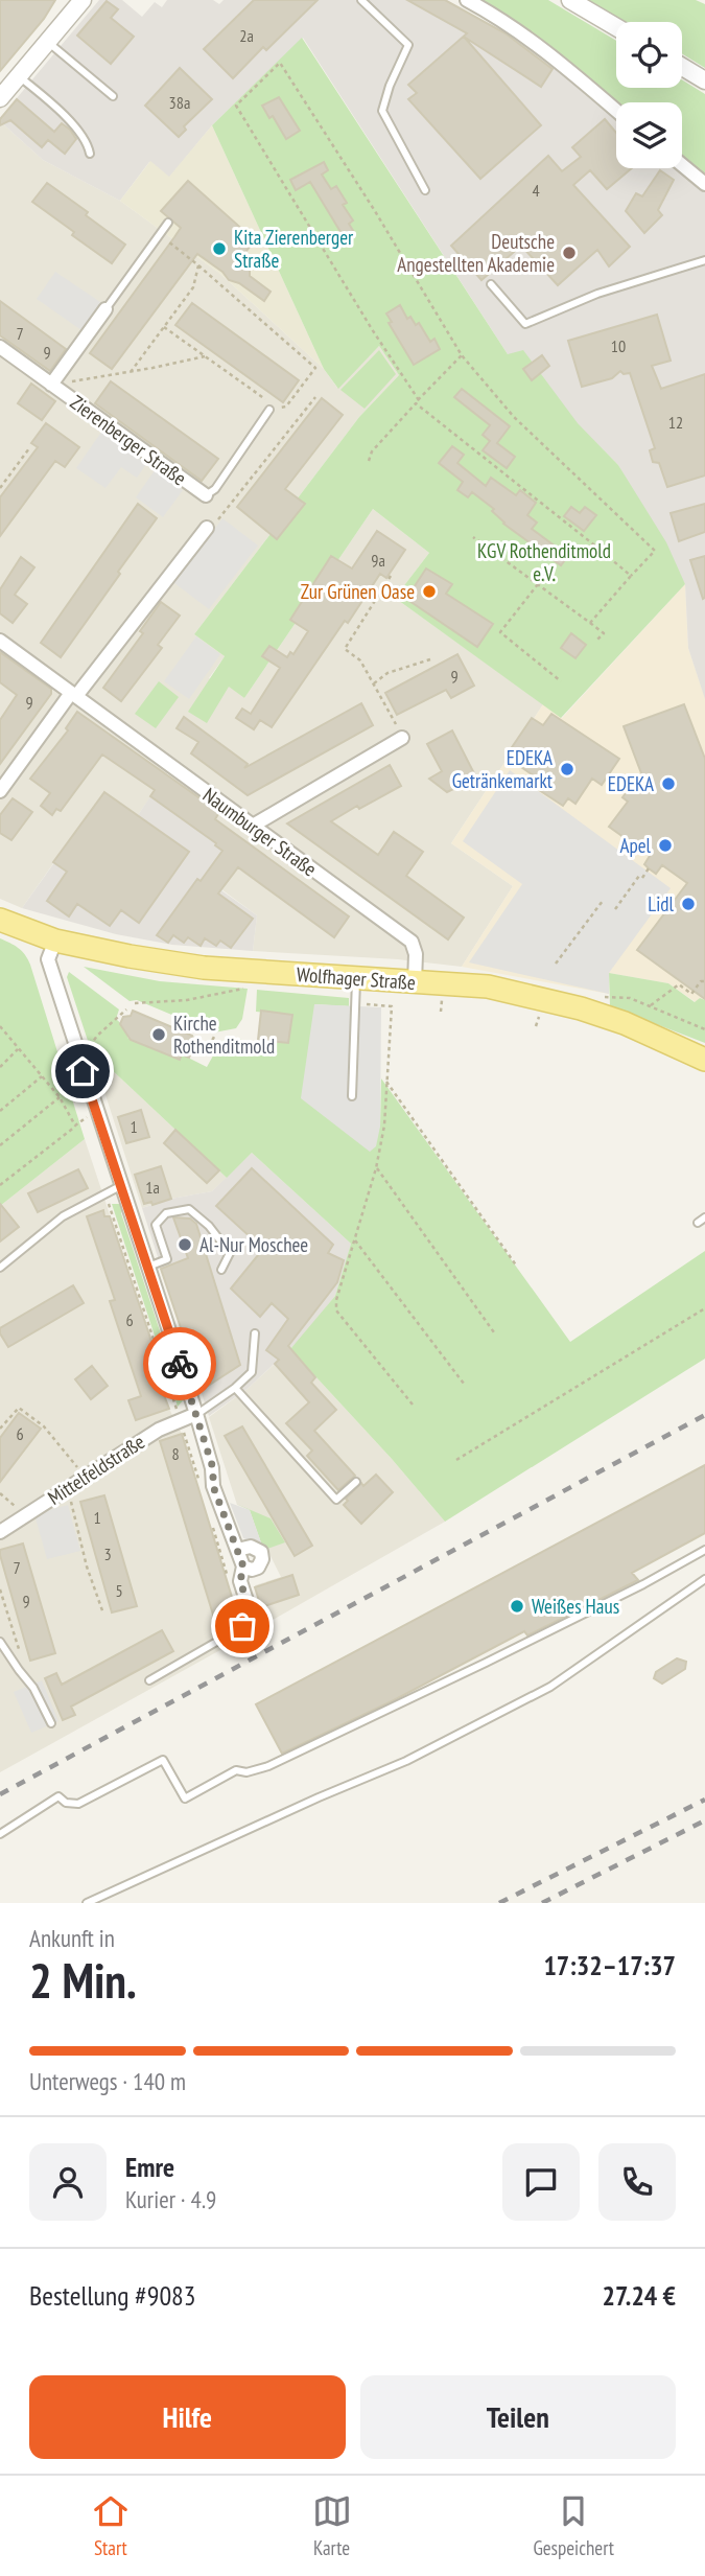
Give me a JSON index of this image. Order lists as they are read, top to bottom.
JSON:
{
  "streets": {
    "main road": ["Wolfhager Straße"],
    "street": ["Zierenberger Straße", "Naumburger Straße", "Mittelfeldstraße"]
  },
  "crossings": [
    ["Naumburger Straße", "Wolfhager Straße"]
  ],
  "parks": ["KGV Rothenditmold e.V."],
  "places": [
    "Kita Zierenberger Straße",
    "Deutsche Angestellten Akademie",
    "Zur Grünen Oase",
    "EDEKA Getränkemarkt",
    "EDEKA",
    "Apel",
    "Lidl",
    "Kirche Rothenditmold",
    "Al-Nur Moschee",
    "Weißes Haus"
  ],
  "house_numbers": [
    "2a",
    "38a",
    "4",
    "7",
    "10",
    "9",
    "12",
    "9a",
    "9",
    "9",
    "1",
    "1a",
    "6",
    "6",
    "8",
    "1",
    "3",
    "7",
    "5",
    "9"
  ],
  "page": {
    "heading": ["2 Min.", "Ankunft in", "17:32–17:37"],
    "panel": [
      "Emre",
      "Kurier · 4.9",
      "Bestellung #9083",
      "27.24 €"
    ],
    "bar": "Unterwegs · 140 m",
    "buttons": ["Hilfe", "Teilen"],
    "tabs": ["Start", "Karte", "Gespeichert"]
  }
}
